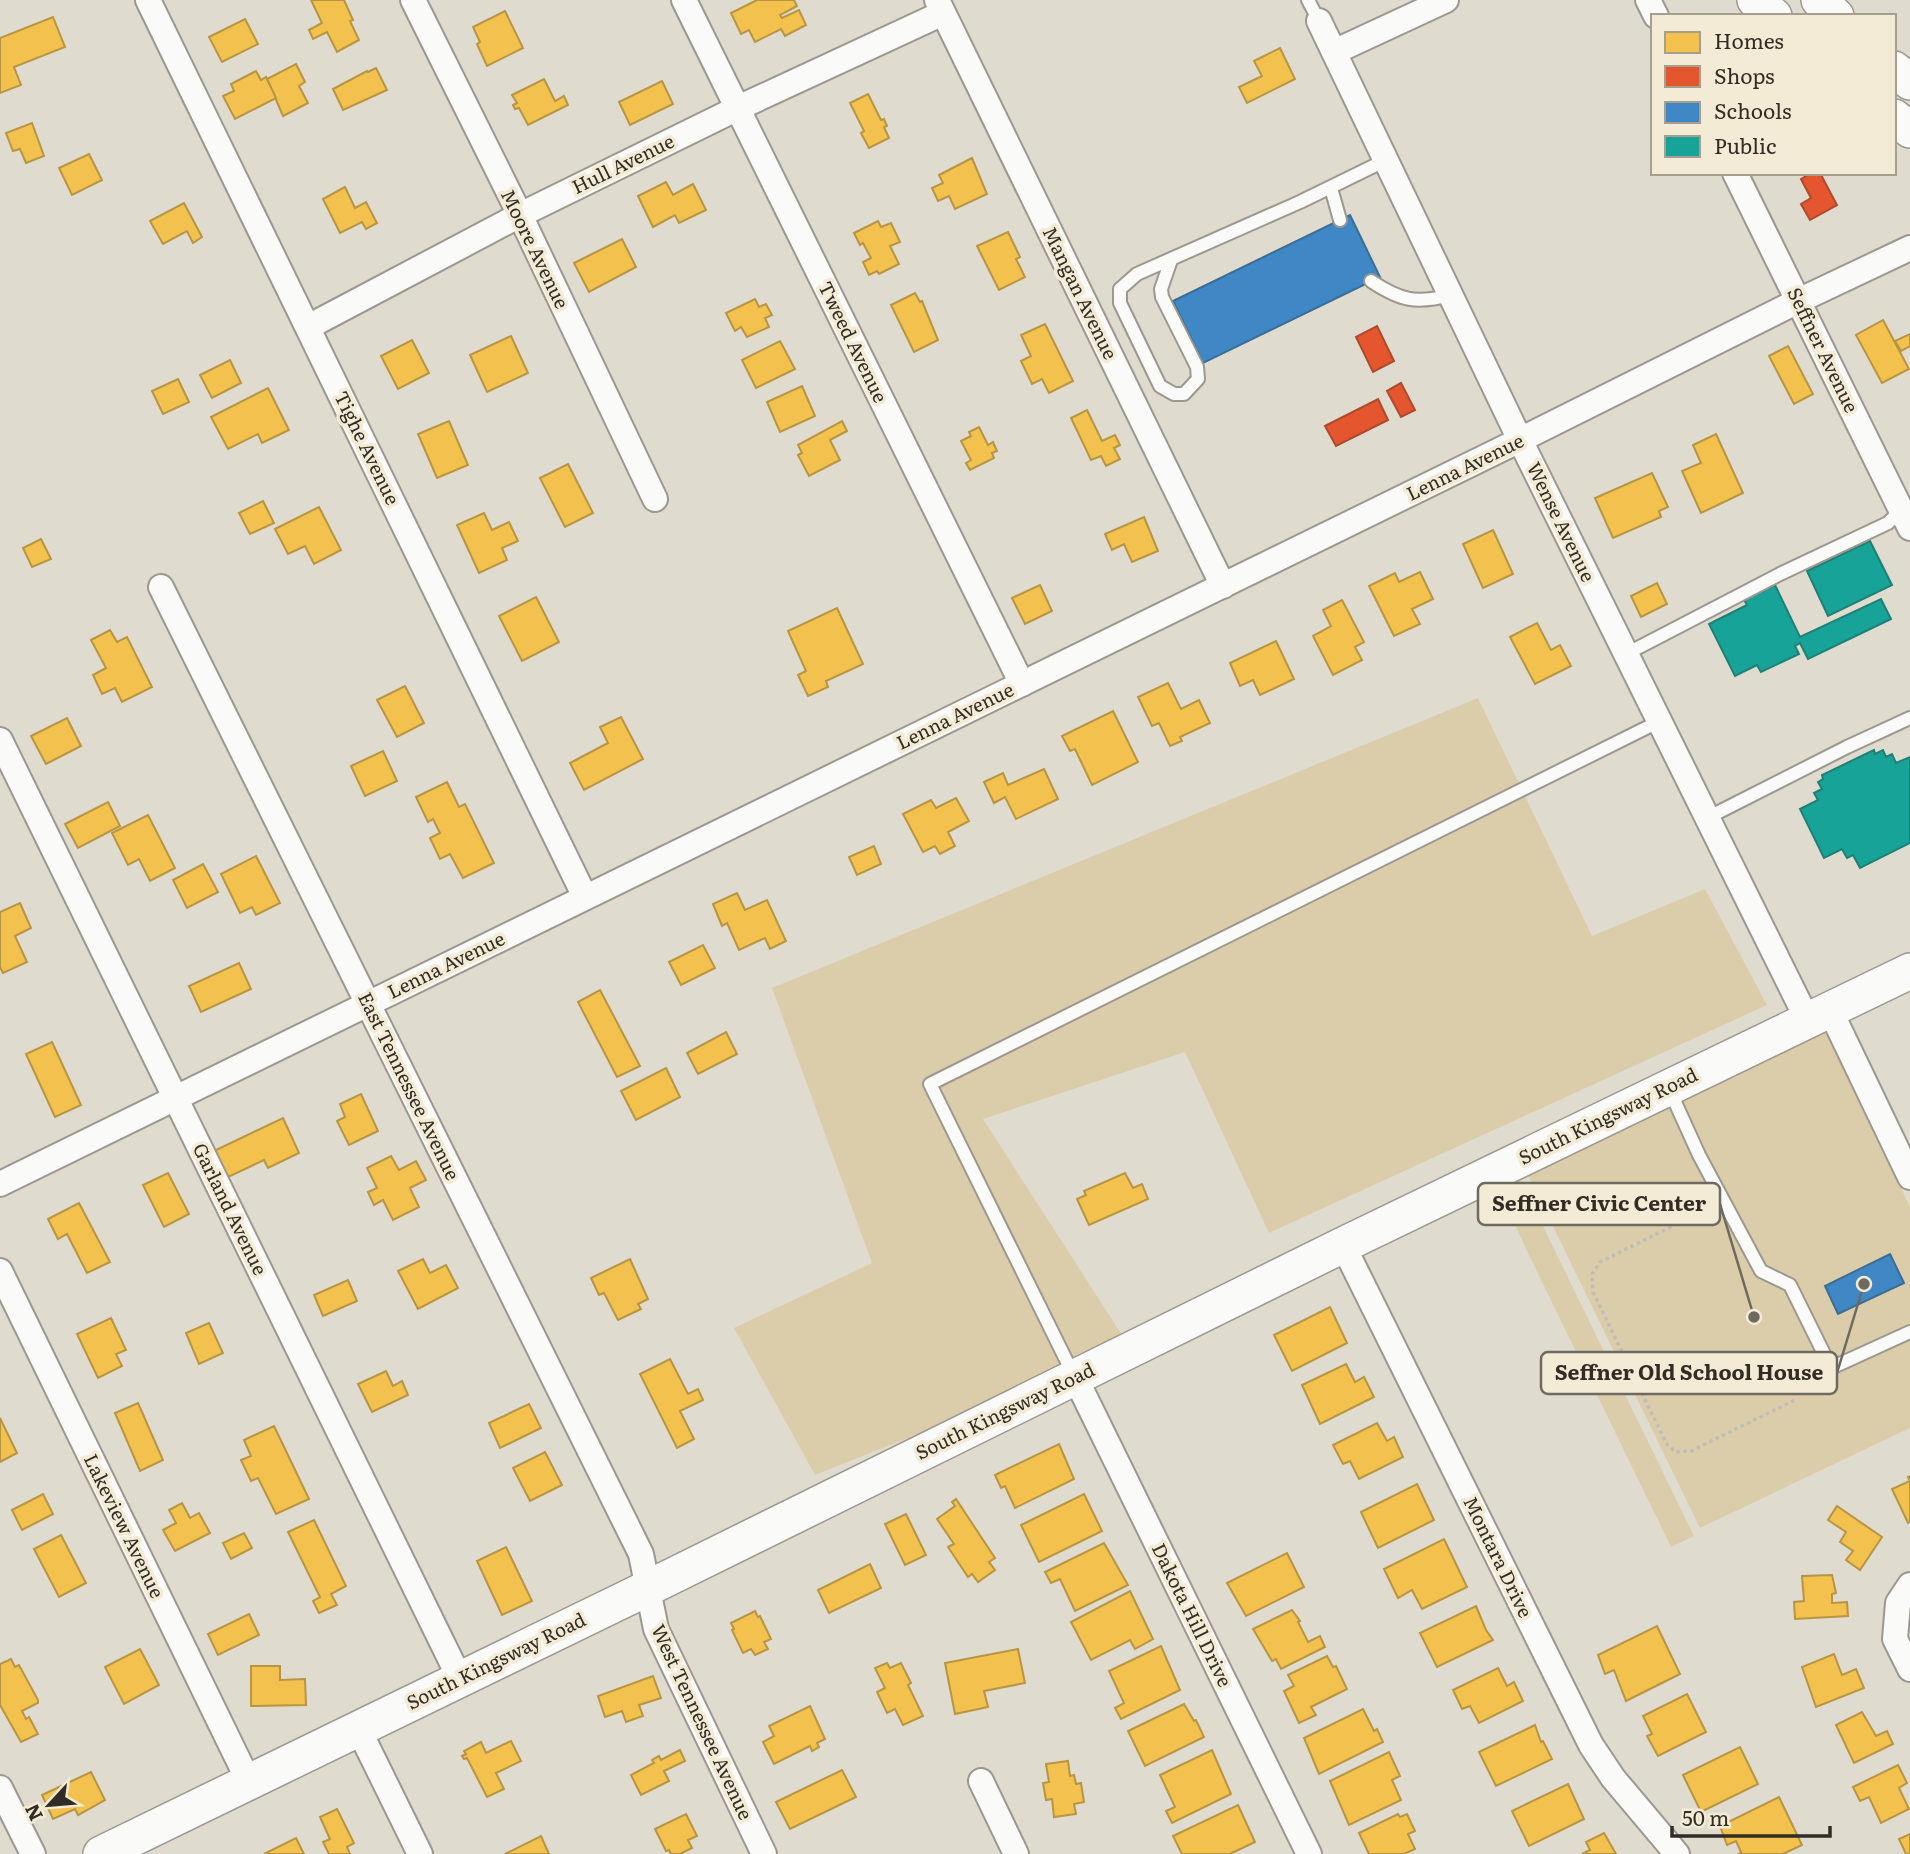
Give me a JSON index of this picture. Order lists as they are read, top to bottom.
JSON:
{
  "streets": {
    "street": [
      "Hull Avenue",
      "Moore Avenue",
      "Mangan Avenue",
      "Tweed Avenue",
      "Seffner Avenue",
      "Tighe Avenue",
      "Lenna Avenue",
      "Wense Avenue",
      "East Tennessee Avenue",
      "South Kingsway Road",
      "Garland Avenue",
      "Lakeview Avenue",
      "Montara Drive",
      "Dakota Hill Drive",
      "West Tennessee Avenue"
    ]
  },
  "crossings": [
    ["Hull Avenue", "Moore Avenue"],
    ["Hull Avenue", "Mangan Avenue"],
    ["Hull Avenue", "Tweed Avenue"],
    ["Hull Avenue", "Tighe Avenue"],
    ["Mangan Avenue", "Lenna Avenue"],
    ["Tweed Avenue", "Lenna Avenue"],
    ["Seffner Avenue", "Lenna Avenue"],
    ["Tighe Avenue", "Lenna Avenue"],
    ["Lenna Avenue", "Wense Avenue"],
    ["Lenna Avenue", "East Tennessee Avenue"],
    ["Lenna Avenue", "Garland Avenue"],
    ["Wense Avenue", "South Kingsway Road"],
    ["East Tennessee Avenue", "South Kingsway Road"],
    ["East Tennessee Avenue", "West Tennessee Avenue"],
    ["South Kingsway Road", "Garland Avenue"],
    ["South Kingsway Road", "Lakeview Avenue"],
    ["South Kingsway Road", "Montara Drive"],
    ["South Kingsway Road", "Dakota Hill Drive"],
    ["South Kingsway Road", "West Tennessee Avenue"]
  ],
  "places": ["Seffner Old School House", "Seffner Civic Center"],
  "legend": [
    "Homes",
    "Shops",
    "Schools",
    "Public"
  ],
  "scale_bar": "50 m",
  "north": "bottom left"
}
